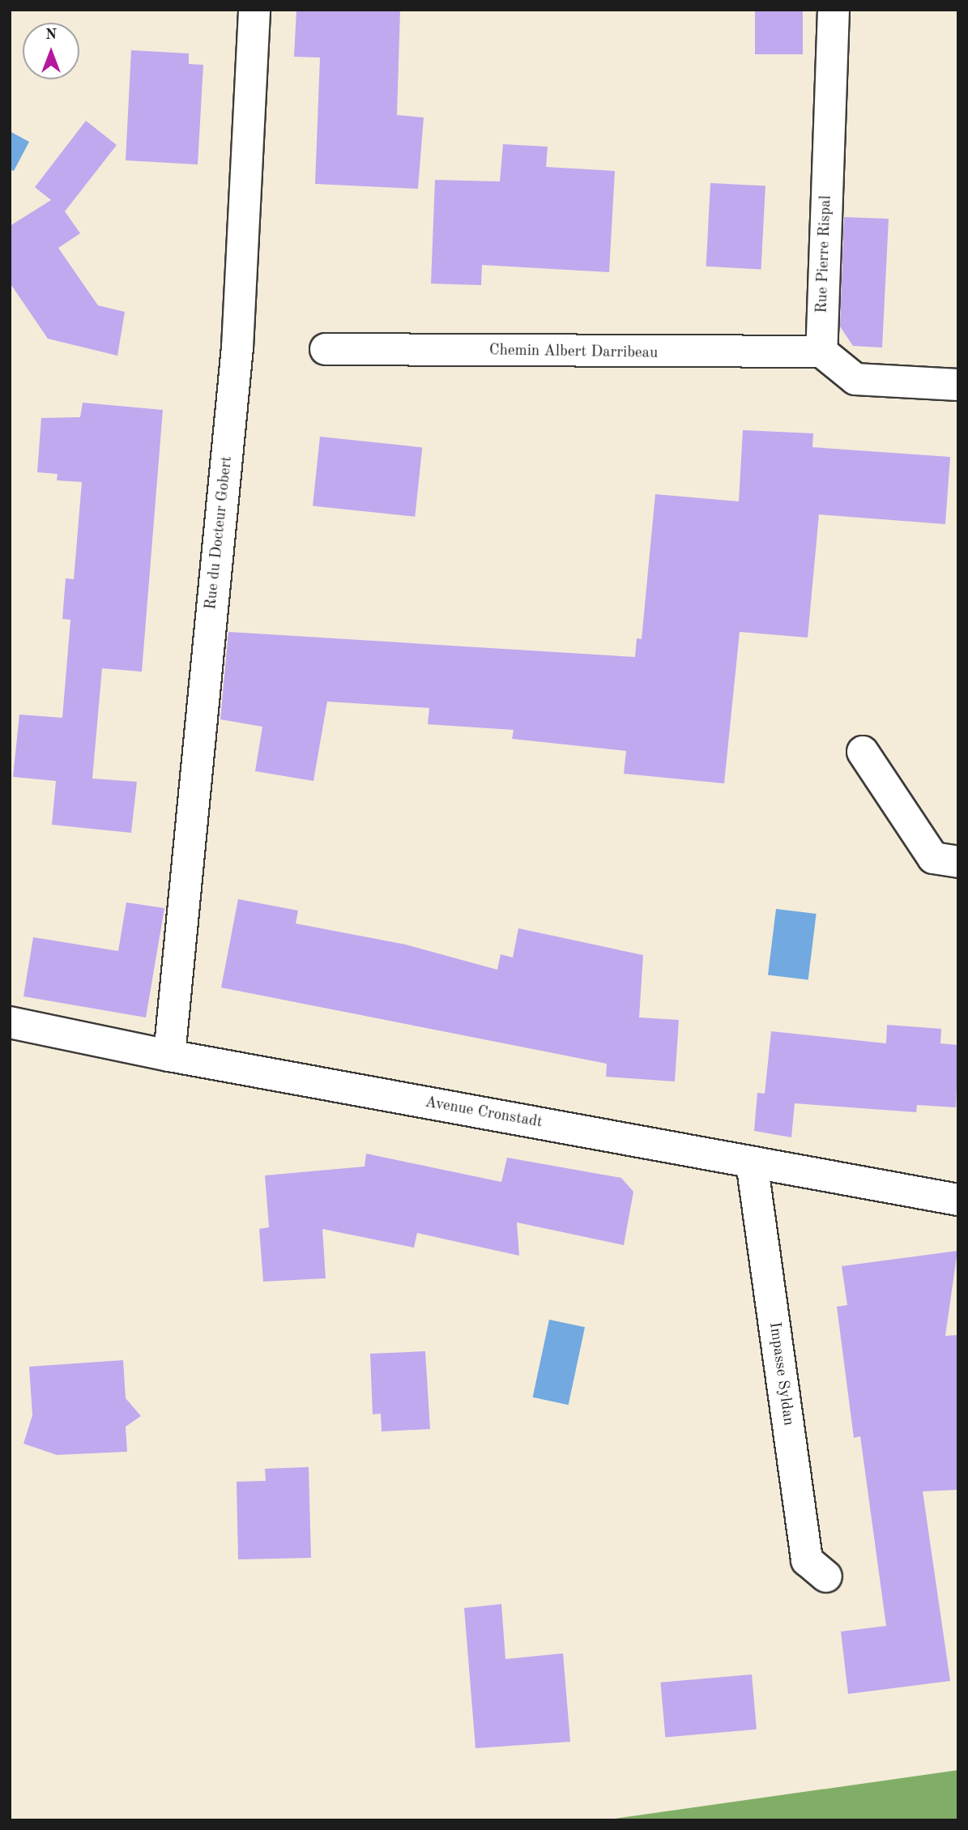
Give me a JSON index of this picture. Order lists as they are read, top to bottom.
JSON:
{
  "streets": {
    "street": [
      "Rue Pierre Rispal",
      "Chemin Albert Darribeau",
      "Rue du Docteur Gobert",
      "Avenue Cronstadt",
      "Impasse Syldan"
    ]
  },
  "crossings": [
    ["Rue Pierre Rispal", "Chemin Albert Darribeau"],
    ["Rue du Docteur Gobert", "Avenue Cronstadt"],
    ["Avenue Cronstadt", "Impasse Syldan"]
  ],
  "north": "top"
}
